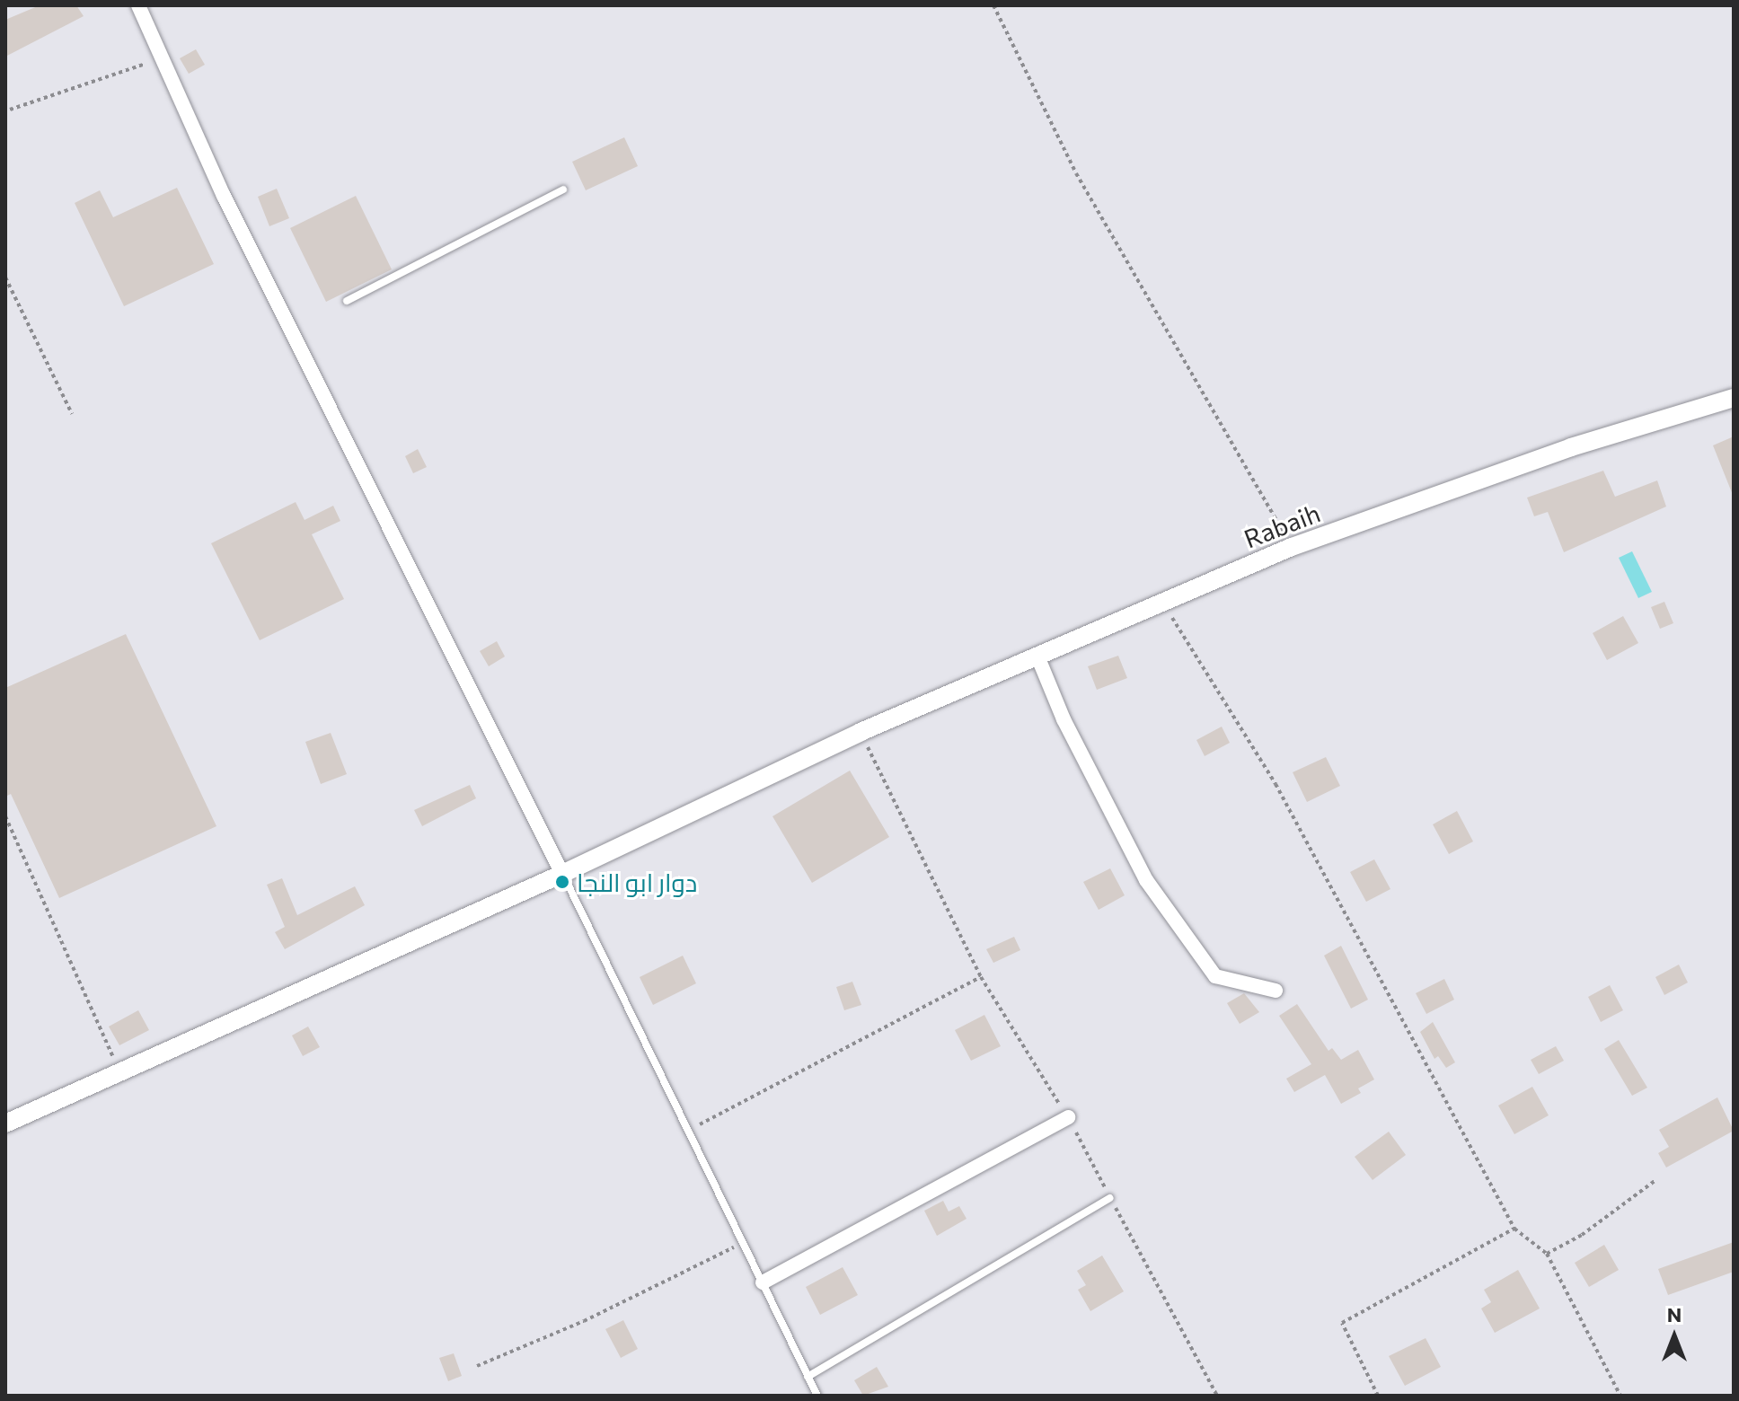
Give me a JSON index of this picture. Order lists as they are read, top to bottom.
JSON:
{
  "streets": {
    "street": ["Rabaih"]
  },
  "places": ["دوار ابو النجا"],
  "north": "top"
}
